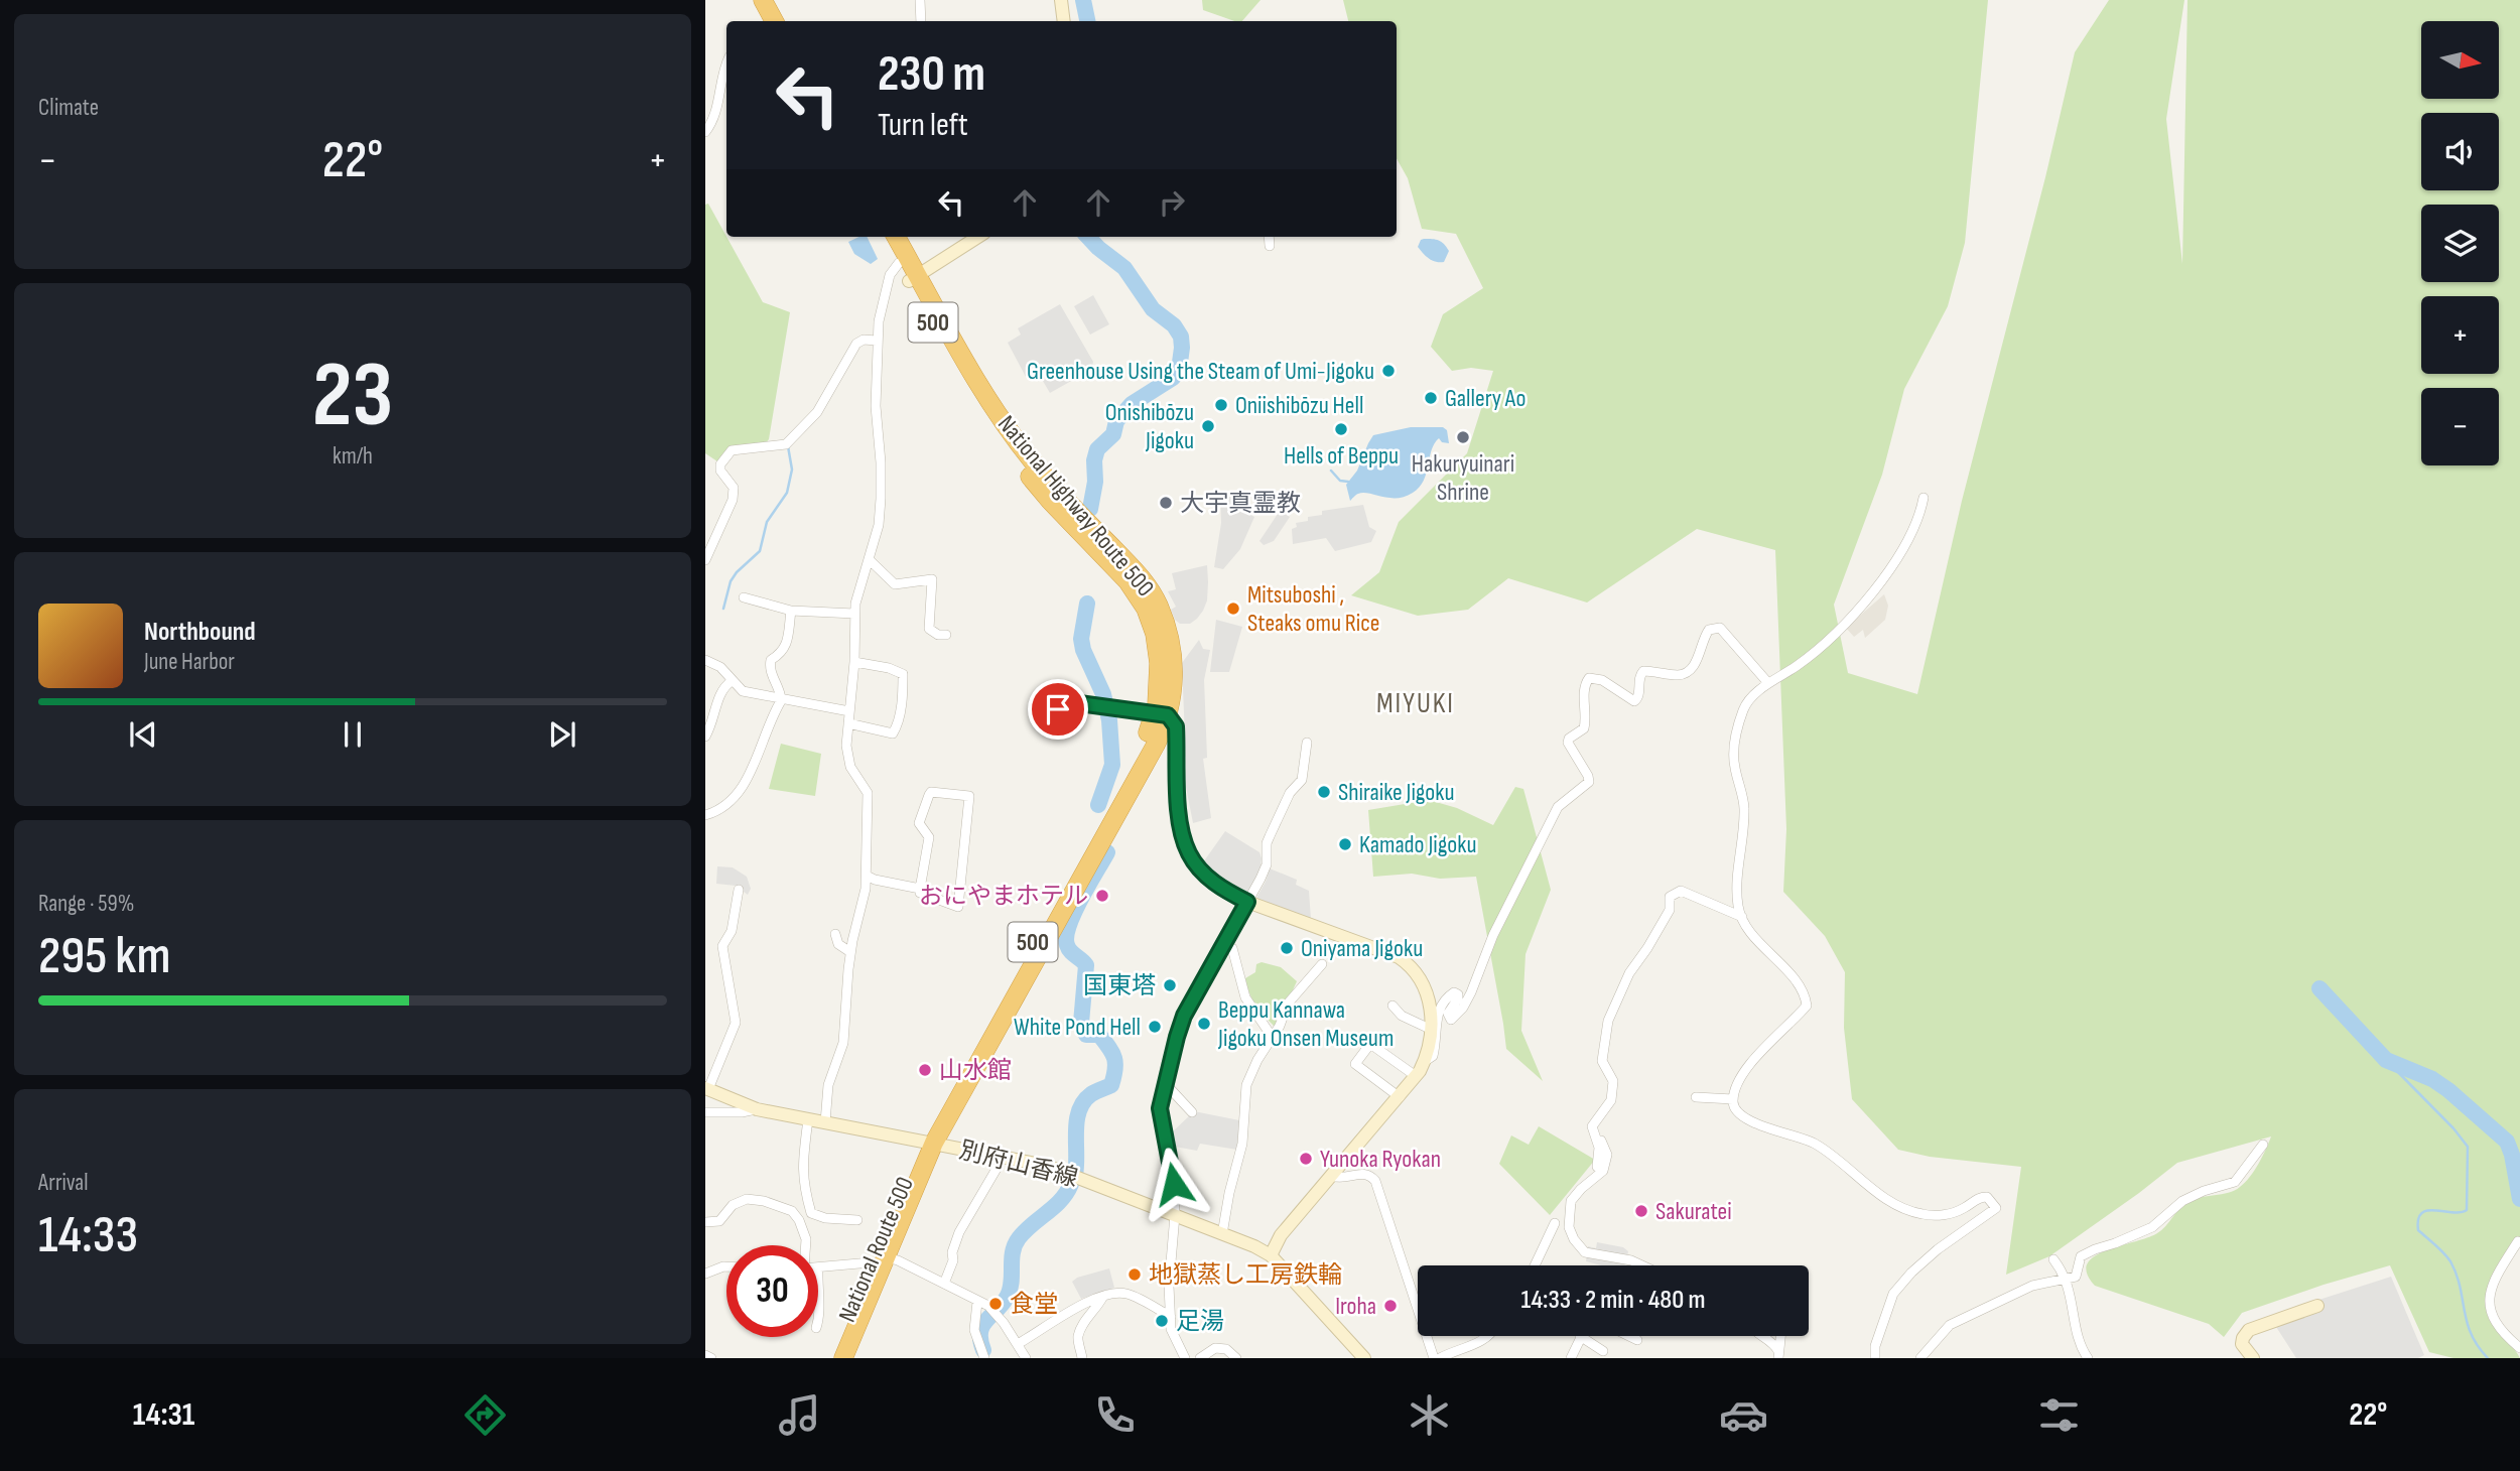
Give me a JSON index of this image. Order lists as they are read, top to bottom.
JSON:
{
  "streets": {
    "highway": ["500", "National Route 500"],
    "street": ["別府山香線"]
  },
  "crossings": [
    ["500", "別府山香線"],
    ["500", "National Route 500"],
    ["別府山香線", "National Route 500"]
  ],
  "districts": ["MIYUKI"],
  "places": [
    "Greenhouse Using the Steam of Umi-Jigoku",
    "Gallery Ao",
    "Oniishibōzu Hell",
    "Onishibōzu Jigoku",
    "Hells of Beppu",
    "Hakuryuinari Shrine",
    "大宇真霊教",
    "Mitsuboshi , Steaks omu Rice",
    "Shiraike Jigoku",
    "Kamado Jigoku",
    "おにやまホテル",
    "Oniyama Jigoku",
    "国東塔",
    "Beppu Kannawa Jigoku Onsen Museum",
    "White Pond Hell",
    "山水館",
    "Yunoka Ryokan",
    "Sakuratei",
    "地獄蒸し工房鉄輪",
    "食堂",
    "Iroha",
    "足湯"
  ],
  "north": "right",
  "page": {
    "tile": [
      "Climate",
      ["23", "km/h"],
      ["Range · 59%", "295 km"],
      ["Arrival", "14:33"]
    ],
    "map_buttons": ["+", "−"],
    "turn": ["230 m", "Turn left"],
    "heat": ["−", "22°", "+"],
    "song": ["Northbound", "June Harbor"],
    "limit": "30",
    "trip": "14:33 · 2 min · 480 m",
    "tabs": ["14:31", "22°"]
  }
}
